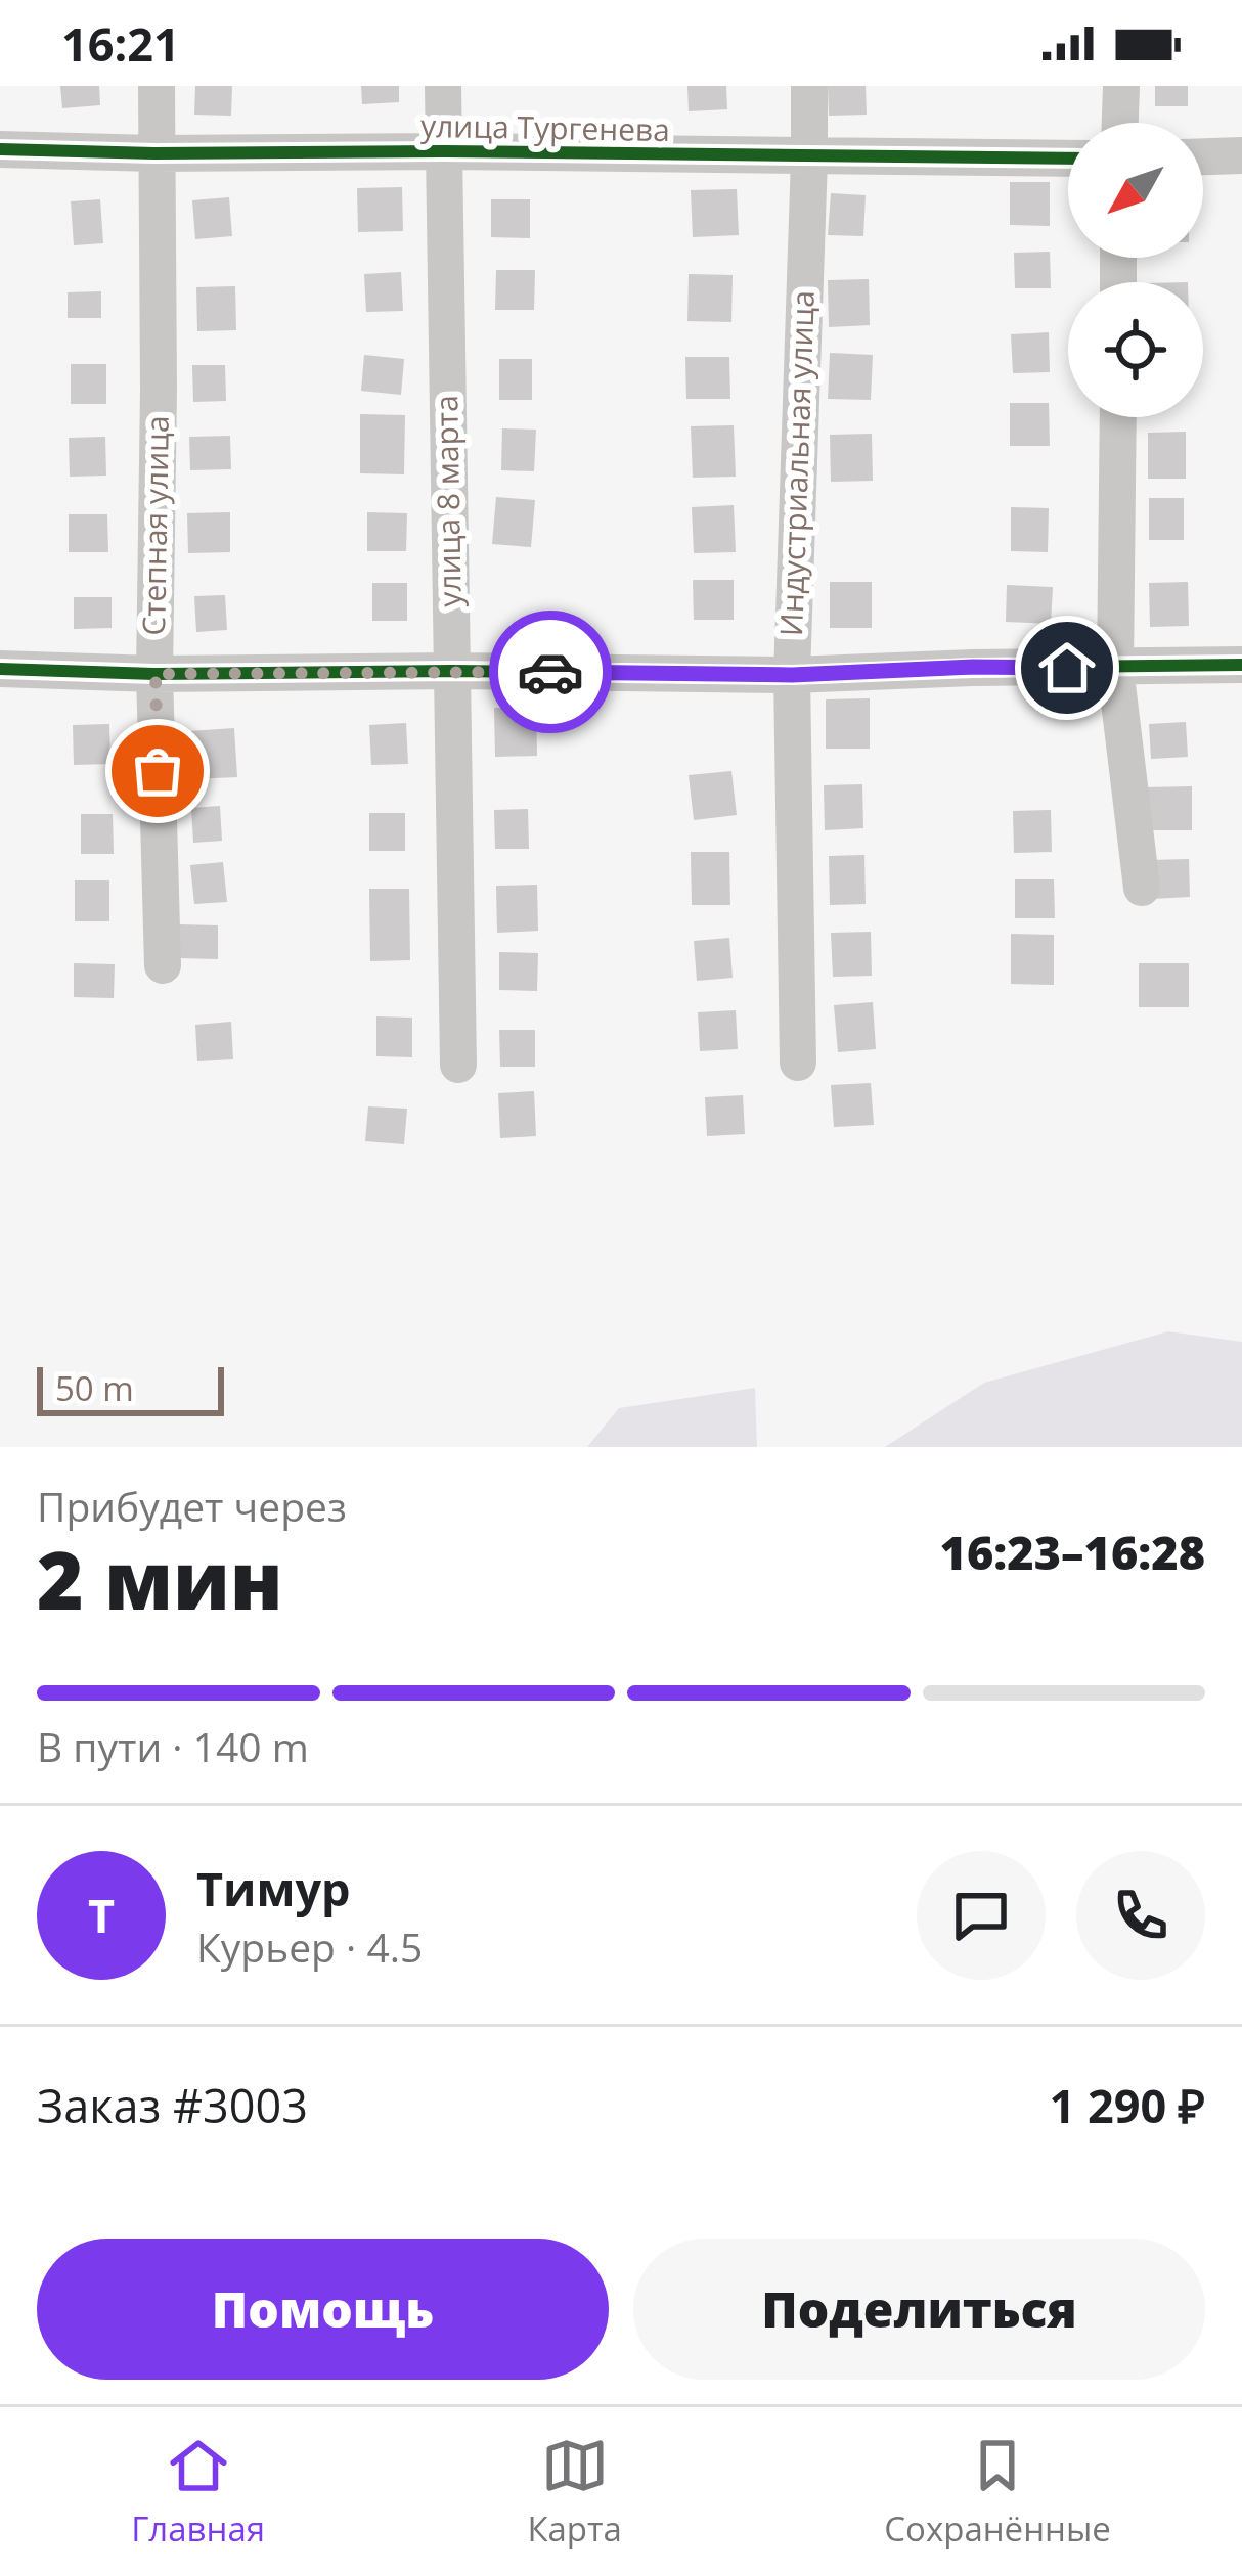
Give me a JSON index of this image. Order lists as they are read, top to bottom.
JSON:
{
  "streets": {
    "street": [
      "улица Тургенева",
      "Индустриальная улица",
      "улица 8 марта",
      "Степная улица"
    ]
  },
  "crossings": [
    ["улица Тургенева", "Индустриальная улица"],
    ["улица Тургенева", "улица 8 марта"],
    ["улица Тургенева", "Степная улица"]
  ],
  "scale_bar": "50 m",
  "north": "bottom left",
  "page": {
    "status": "16:21",
    "scale": "50 m",
    "heading": ["2 мин", "Прибудет через", "16:23–16:28"],
    "panel": [
      "Тимур",
      "Курьер · 4.5",
      "Заказ #3003",
      "1 290 ₽"
    ],
    "bar": "В пути · 140 m",
    "round": "Т",
    "buttons": ["Помощь", "Поделиться"],
    "tabs": ["Главная", "Карта", "Сохранённые"]
  }
}
